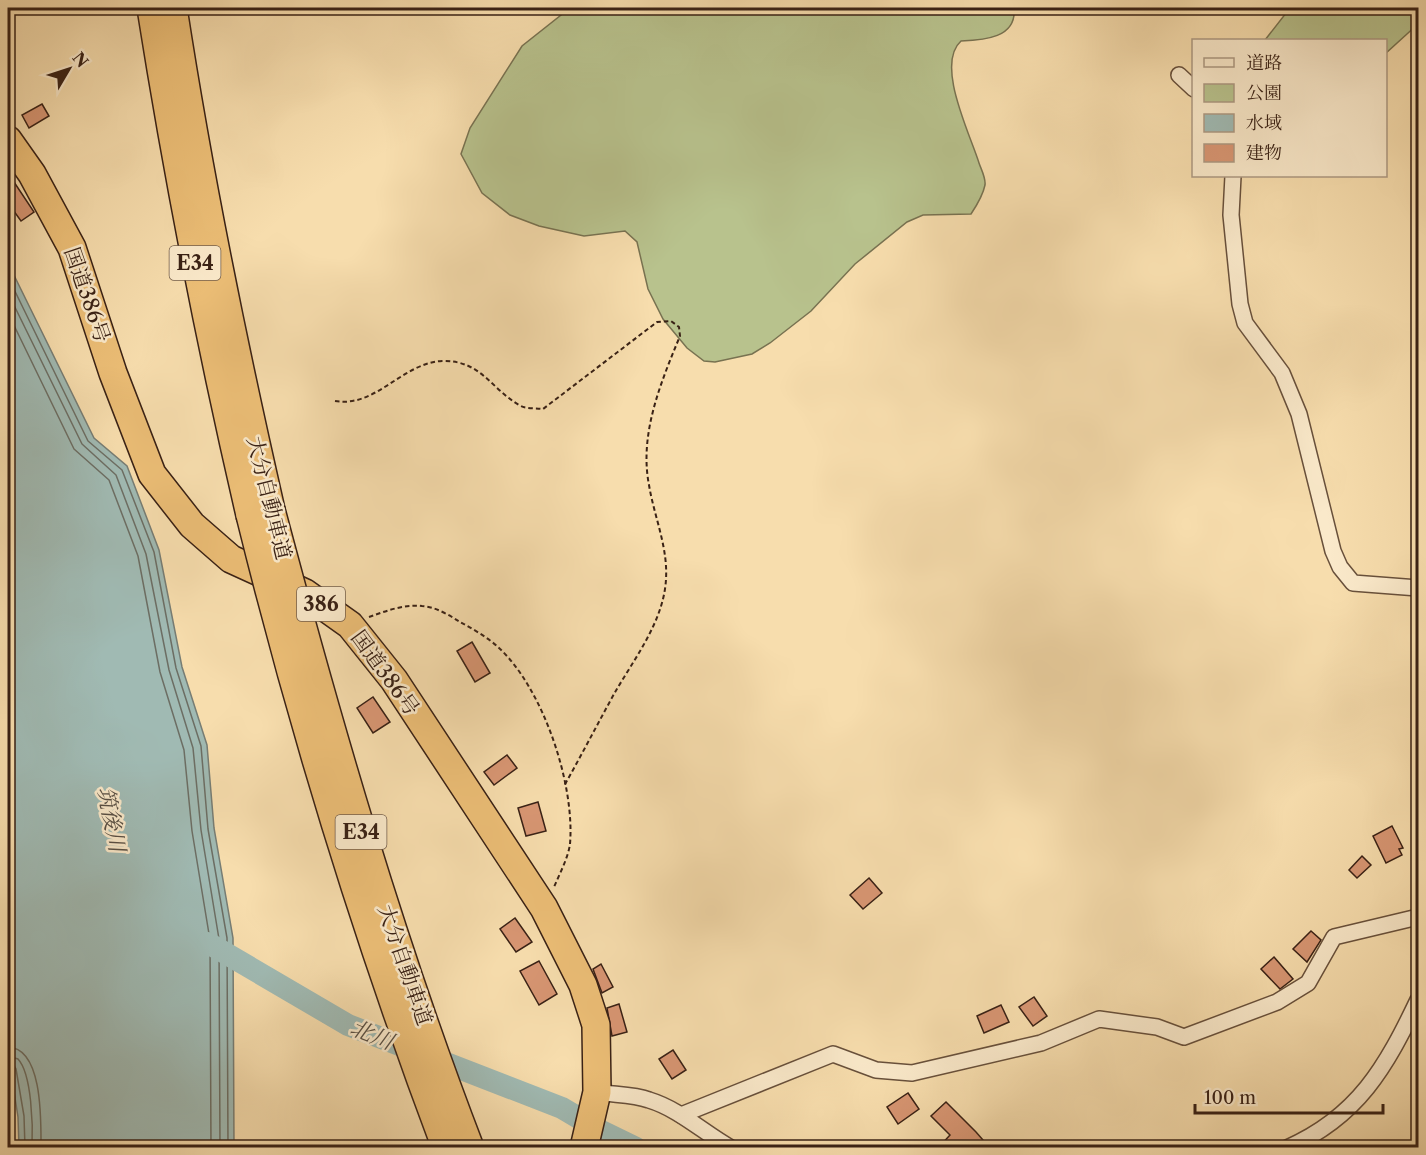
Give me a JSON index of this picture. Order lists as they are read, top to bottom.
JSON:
{
  "streets": {
    "highway": [
      "E34",
      "国道386号",
      "大分自動車道",
      "386"
    ]
  },
  "water": ["筑後川", "北川"],
  "legend": [
    "道路",
    "公園",
    "水域",
    "建物"
  ],
  "scale_bar": "100 m",
  "north": "top right"
}
